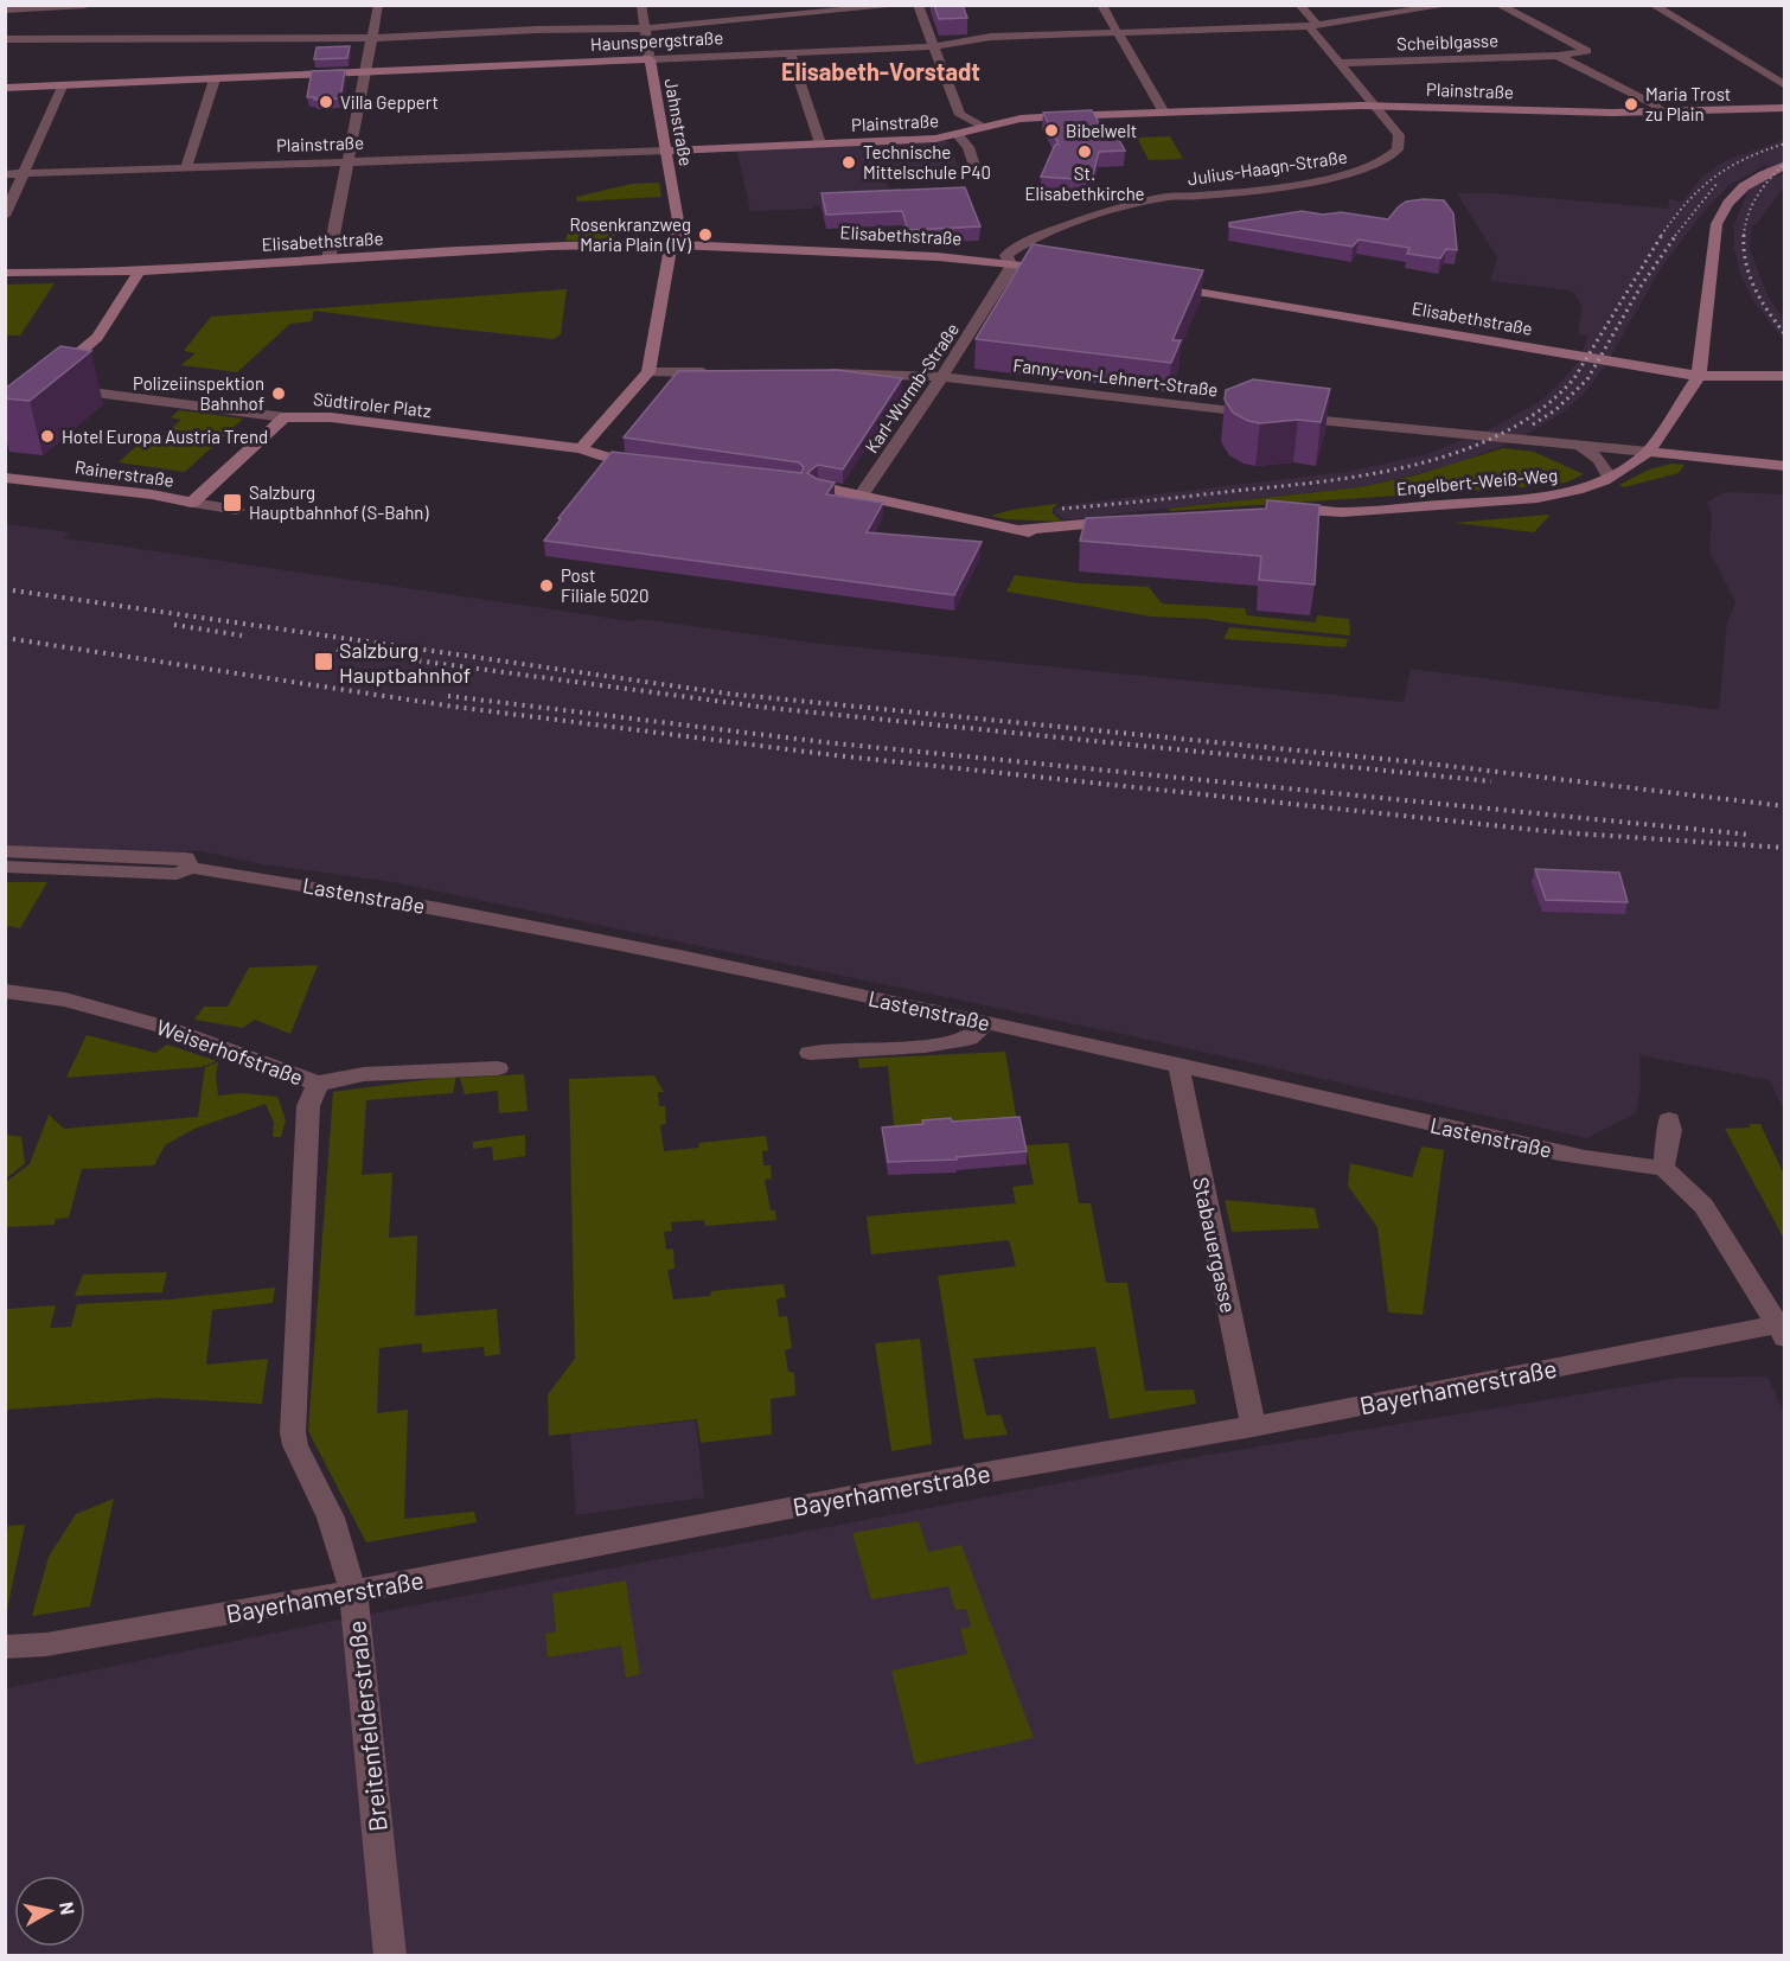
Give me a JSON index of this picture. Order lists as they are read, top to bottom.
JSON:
{
  "streets": {
    "street": [
      "Haunspergstraße",
      "Scheiblgasse",
      "Plainstraße",
      "Jahnstraße",
      "Julius-Haagn-Straße",
      "Elisabethstraße",
      "Fanny-von-Lehnert-Straße",
      "Karl-Wurmb-Straße",
      "Südtiroler Platz",
      "Rainerstraße",
      "Engelbert-Weiß-Weg",
      "Lastenstraße",
      "Weiserhofstraße",
      "Stabauergasse",
      "Bayerhamerstraße",
      "Breitenfelderstraße"
    ]
  },
  "crossings": [
    ["Haunspergstraße", "Jahnstraße"],
    ["Haunspergstraße", "Julius-Haagn-Straße"],
    ["Scheiblgasse", "Julius-Haagn-Straße"],
    ["Plainstraße", "Jahnstraße"],
    ["Plainstraße", "Julius-Haagn-Straße"],
    ["Jahnstraße", "Elisabethstraße"],
    ["Julius-Haagn-Straße", "Elisabethstraße"],
    ["Julius-Haagn-Straße", "Karl-Wurmb-Straße"],
    ["Elisabethstraße", "Karl-Wurmb-Straße"],
    ["Fanny-von-Lehnert-Straße", "Karl-Wurmb-Straße"],
    ["Fanny-von-Lehnert-Straße", "Engelbert-Weiß-Weg"],
    ["Südtiroler Platz", "Rainerstraße"],
    ["Lastenstraße", "Stabauergasse"],
    ["Weiserhofstraße", "Breitenfelderstraße"],
    ["Stabauergasse", "Bayerhamerstraße"],
    ["Bayerhamerstraße", "Breitenfelderstraße"]
  ],
  "districts": ["Elisabeth-Vorstadt"],
  "places": {
    "other": [
      "Villa Geppert",
      "Maria Trost zu Plain",
      "Bibelwelt",
      "St. Elisabethkirche",
      "Technische Mittelschule P40",
      "Rosenkranzweg Maria Plain (IV)",
      "Polizeiinspektion Bahnhof",
      "Hotel Europa Austria Trend",
      "Post Filiale 5020"
    ],
    "transit": ["Salzburg Hauptbahnhof (S-Bahn)", "Salzburg Hauptbahnhof"]
  },
  "north": "right"
}
